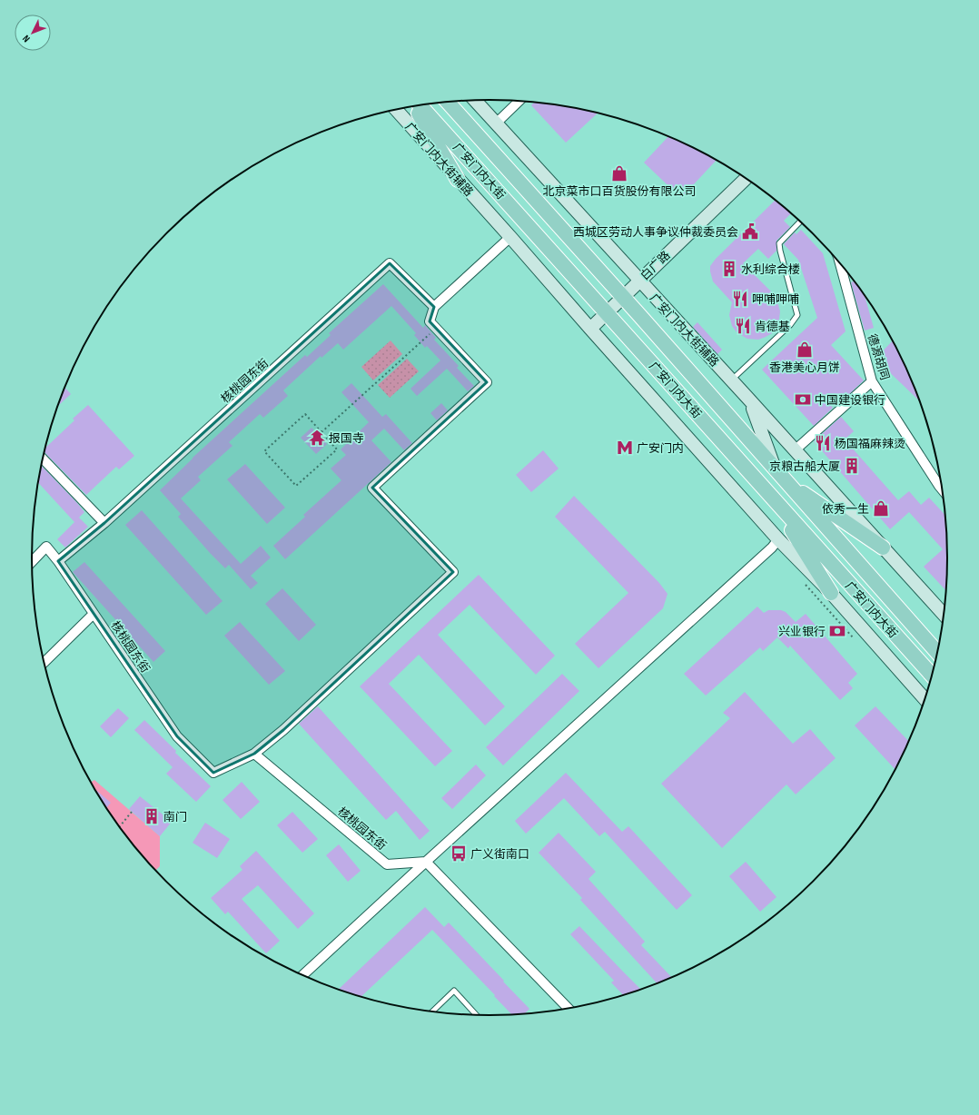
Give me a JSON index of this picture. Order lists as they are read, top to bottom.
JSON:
{
  "streets": {
    "main road": ["广安门内大街"],
    "street": [
      "广安门内大街辅路",
      "白广路",
      "德源胡同",
      "核桃园东街"
    ]
  },
  "crossings": [
    ["广安门内大街辅路", "广安门内大街"],
    ["广安门内大街辅路", "白广路"],
    ["广安门内大街", "白广路"]
  ],
  "places": {
    "shop": ["北京菜市口百货股份有限公司", "香港美心月饼", "依秀一生"],
    "public building": ["西城区劳动人事争议仲裁委员会"],
    "building": ["水利综合楼", "京粮古船大厦", "南门"],
    "restaurant": ["呷哺呷哺", "肯德基", "杨国福麻辣烫"],
    "bank": ["中国建设银行", "兴业银行"],
    "temple": ["报国寺"],
    "metro station": ["广安门内"],
    "bus stop": ["广义街南口"]
  },
  "north": "bottom left"
}
